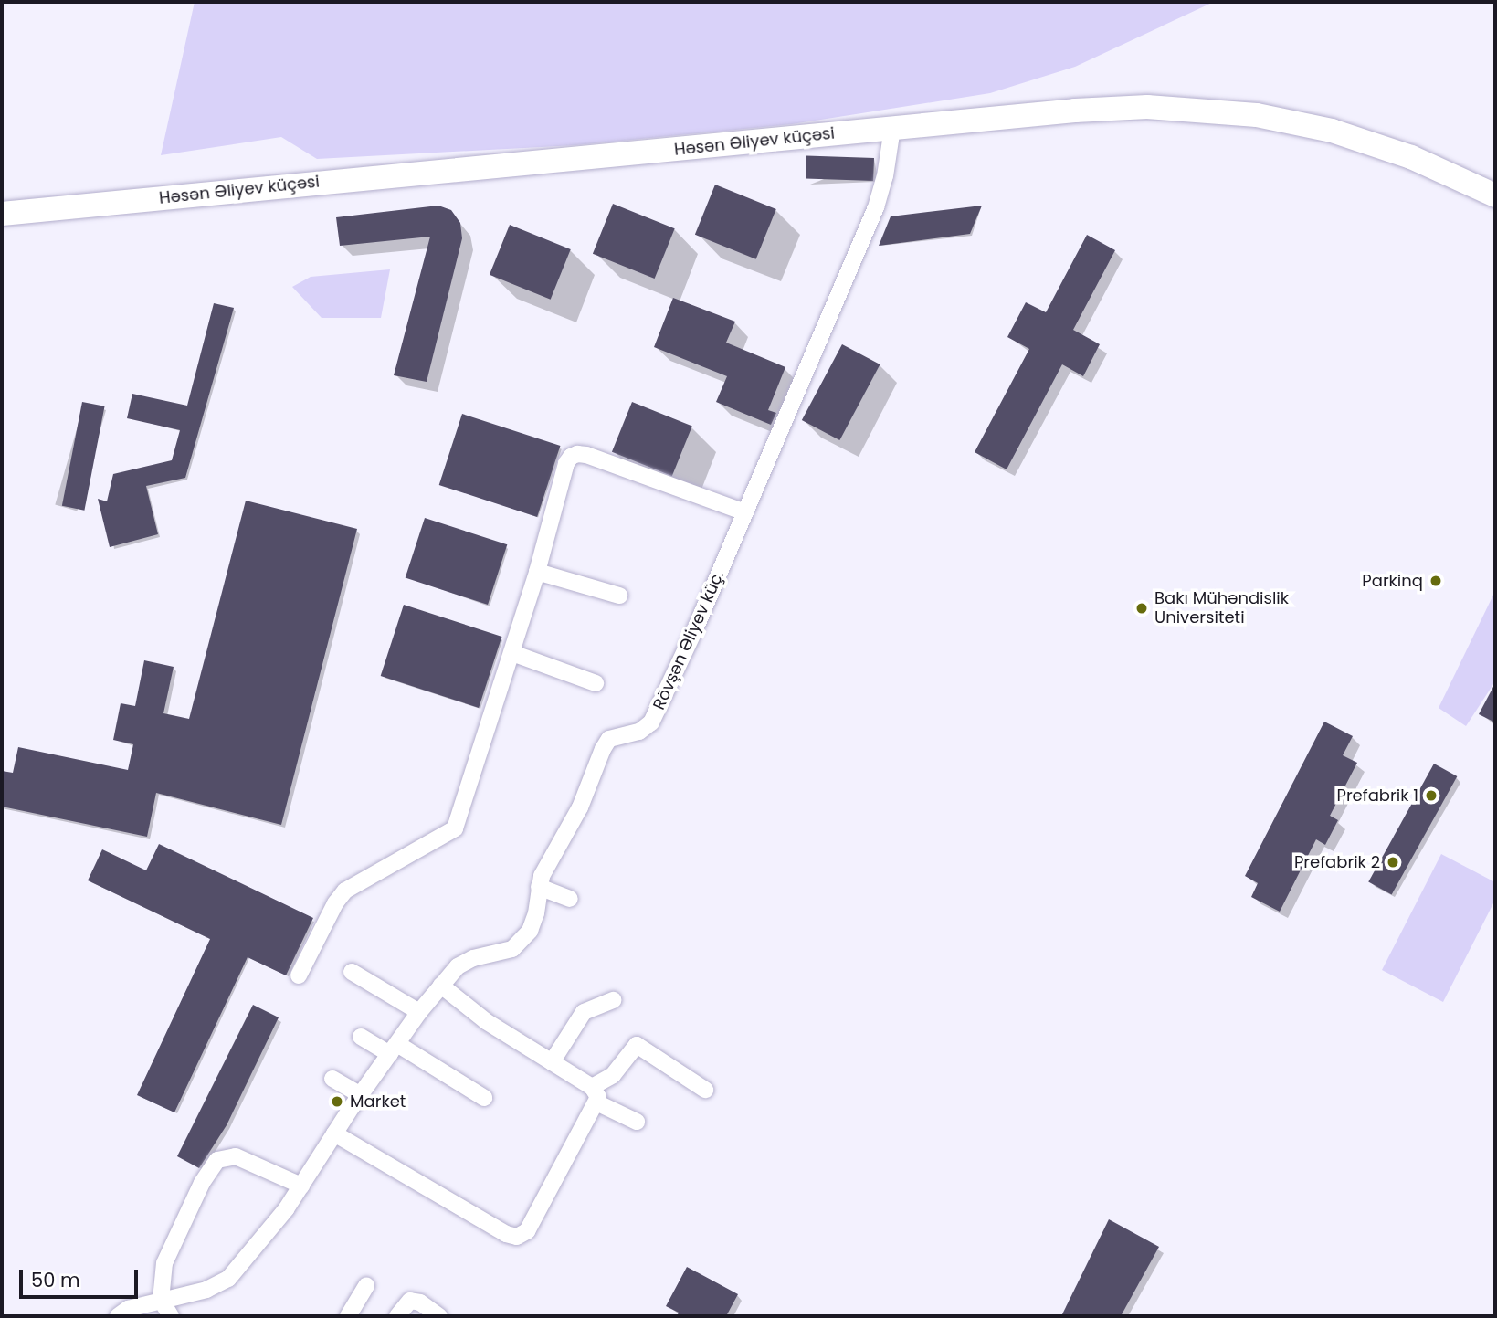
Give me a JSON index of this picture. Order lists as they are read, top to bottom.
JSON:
{
  "streets": {
    "main road": ["Həsən Əliyev küçəsi"],
    "street": ["Rövşən Əliyev küç."]
  },
  "crossings": [
    ["Həsən Əliyev küçəsi", "Rövşən Əliyev küç."]
  ],
  "places": [
    "Parkinq",
    "Bakı Mühəndislik Universiteti",
    "Prefabrik 1",
    "Prefabrik 2",
    "Market"
  ],
  "scale_bar": "50 m"
}
